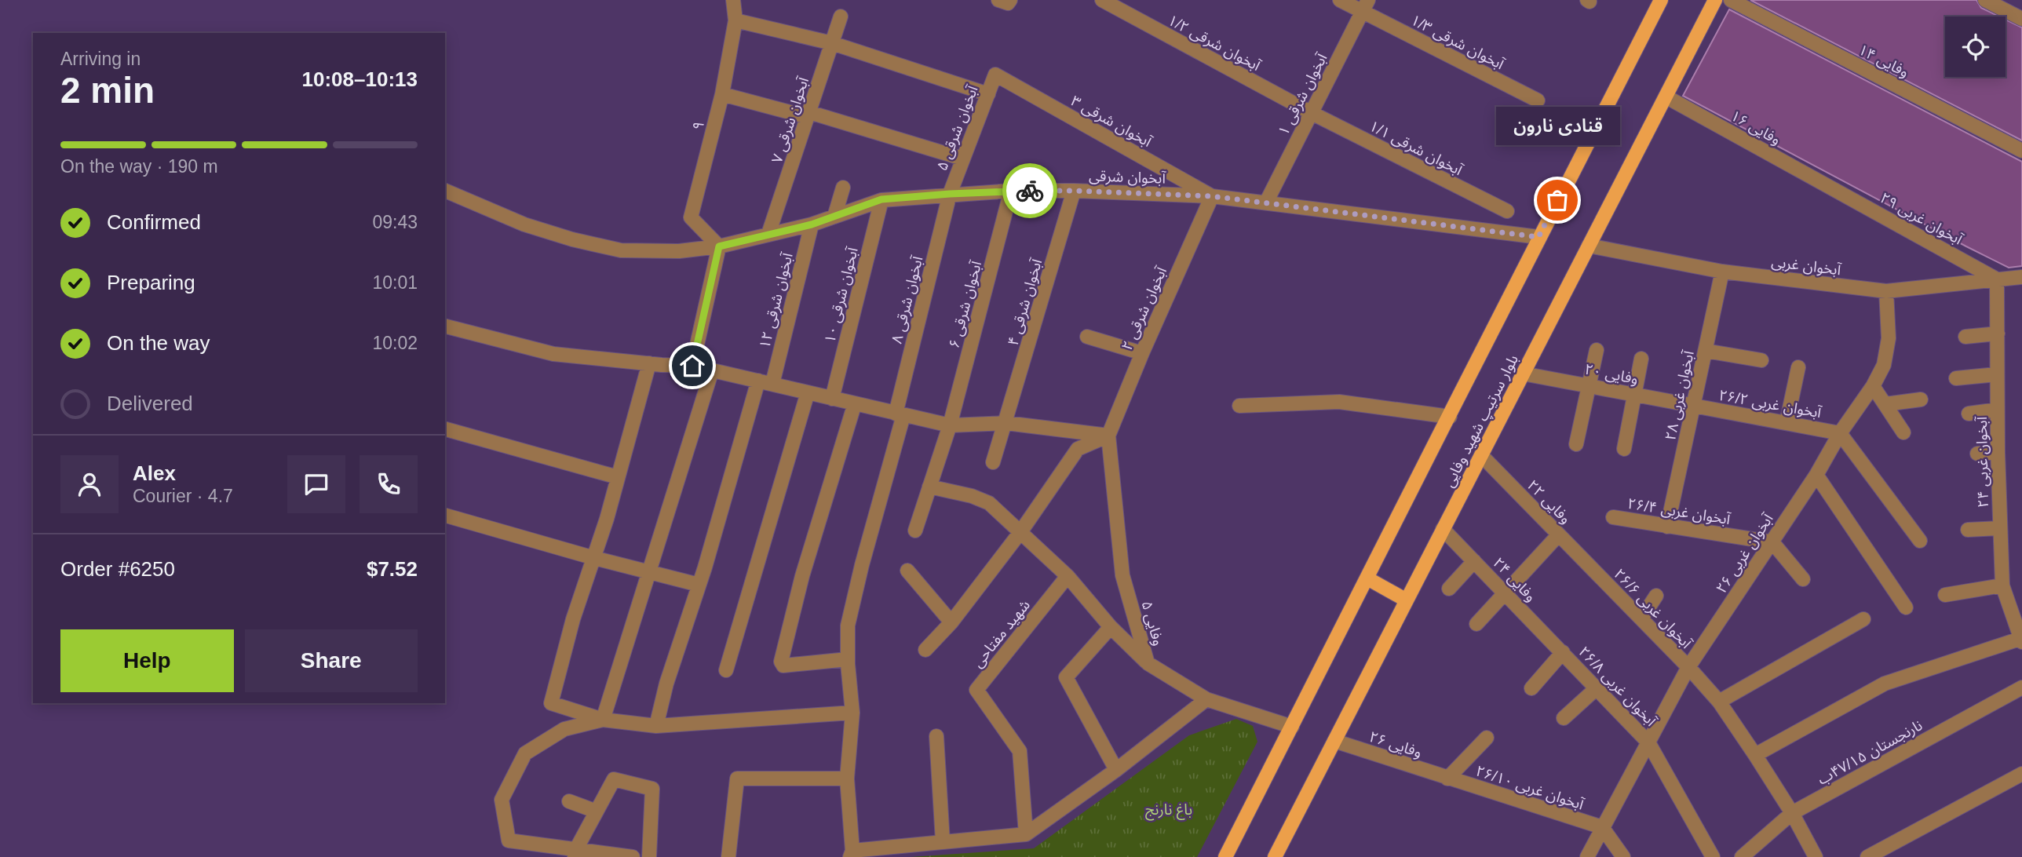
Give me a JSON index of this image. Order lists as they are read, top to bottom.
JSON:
{
  "streets": {
    "main road": ["بلوار سرتیپ شهید وفایی"],
    "street": [
      "آبخوان شرقی ۱/۳",
      "آبخوان شرقی ۱/۲",
      "وفایی ۱۴",
      "آبخوان شرقی ۱",
      "آبخوان شرقی ۷",
      "آبخوان شرقی ۳",
      "۹",
      "وفایی ۱۶",
      "آبخوان شرقی ۵",
      "آبخوان شرقی ۱/۱",
      "آبخوان شرقی",
      "آبخوان غربی ۲۹",
      "آبخوان غربی",
      "آبخوان شرقی ۱۰",
      "آبخوان شرقی ۸",
      "آبخوان شرقی ۱۲",
      "آبخوان شرقی ۴",
      "آبخوان شرقی ۶",
      "آبخوان شرقی ۲",
      "وفایی ۲۰",
      "آبخوان غربی ۲۸",
      "آبخوان غربی ۲۶/۲",
      "آبخوان غربی ۲۴",
      "وفایی ۲۲",
      "آبخوان غربی ۲۶/۴",
      "آبخوان غربی ۲۶",
      "وفایی ۲۴",
      "آبخوان غربی ۲۶/۶",
      "وفایی ۵",
      "شهید مفتاحی",
      "آبخوان غربی ۲۶/۸",
      "وفایی ۲۶",
      "نارنجستان ۴۷/۱۵ب",
      "آبخوان غربی ۲۶/۱۰"
    ]
  },
  "crossings": [
    ["آبخوان شرقی ۱/۳", "آبخوان شرقی ۱"],
    ["آبخوان شرقی ۱/۲", "آبخوان شرقی ۱"],
    ["آبخوان شرقی ۱/۲", "آبخوان شرقی ۱/۱"],
    ["آبخوان شرقی ۱", "آبخوان شرقی ۱/۱"],
    ["آبخوان شرقی ۱", "آبخوان شرقی"],
    ["آبخوان شرقی ۷", "آبخوان شرقی"],
    ["آبخوان شرقی ۳", "آبخوان شرقی ۵"],
    ["آبخوان شرقی ۳", "آبخوان شرقی"],
    ["آبخوان شرقی ۳", "آبخوان شرقی ۲"],
    ["۹", "آبخوان شرقی"],
    ["وفایی ۱۶", "آبخوان غربی ۲۹"],
    ["وفایی ۱۶", "بلوار سرتیپ شهید وفایی"],
    ["آبخوان شرقی ۵", "آبخوان شرقی"],
    ["آبخوان شرقی ۵", "آبخوان شرقی ۸"],
    ["آبخوان شرقی", "آبخوان شرقی ۱۰"],
    ["آبخوان شرقی", "آبخوان شرقی ۸"],
    ["آبخوان شرقی", "آبخوان شرقی ۱۲"],
    ["آبخوان شرقی", "آبخوان شرقی ۴"],
    ["آبخوان شرقی", "آبخوان شرقی ۶"],
    ["آبخوان شرقی", "آبخوان شرقی ۲"],
    ["آبخوان شرقی", "بلوار سرتیپ شهید وفایی"],
    ["آبخوان غربی ۲۹", "آبخوان غربی"],
    ["آبخوان غربی ۲۹", "آبخوان غربی ۲۴"],
    ["آبخوان غربی", "آبخوان غربی ۲۸"],
    ["آبخوان غربی", "بلوار سرتیپ شهید وفایی"],
    ["آبخوان غربی", "آبخوان غربی ۲۴"],
    ["آبخوان غربی", "آبخوان غربی ۲۶"],
    ["آبخوان شرقی ۲", "وفایی ۵"],
    ["وفایی ۲۰", "آبخوان غربی ۲۸"],
    ["وفایی ۲۰", "آبخوان غربی ۲۶/۲"],
    ["وفایی ۲۰", "بلوار سرتیپ شهید وفایی"],
    ["آبخوان غربی ۲۸", "آبخوان غربی ۲۶/۲"],
    ["آبخوان غربی ۲۸", "آبخوان غربی ۲۶/۴"],
    ["آبخوان غربی ۲۶/۲", "آبخوان غربی ۲۶"],
    ["بلوار سرتیپ شهید وفایی", "وفایی ۲۲"],
    ["بلوار سرتیپ شهید وفایی", "وفایی ۲۴"],
    ["بلوار سرتیپ شهید وفایی", "وفایی ۵"],
    ["بلوار سرتیپ شهید وفایی", "وفایی ۲۶"],
    ["وفایی ۲۲", "آبخوان غربی ۲۶/۶"],
    ["آبخوان غربی ۲۶/۴", "آبخوان غربی ۲۶"],
    ["آبخوان غربی ۲۶", "آبخوان غربی ۲۶/۶"],
    ["آبخوان غربی ۲۶", "آبخوان غربی ۲۶/۸"],
    ["آبخوان غربی ۲۶", "آبخوان غربی ۲۶/۱۰"],
    ["وفایی ۲۴", "آبخوان غربی ۲۶/۸"],
    ["آبخوان غربی ۲۶/۶", "نارنجستان ۴۷/۱۵ب"],
    ["وفایی ۲۶", "آبخوان غربی ۲۶/۱۰"]
  ],
  "parks": ["باغ نارنج"],
  "places": ["قنادی نارون"],
  "page": {
    "heading": ["2 min", "Arriving in", "10:08–10:13"],
    "panel": [
      "Alex",
      "Courier · 4.7",
      "Order #6250",
      "$7.52"
    ],
    "bubble": "قنادی نارون",
    "bar": "On the way · 190 m",
    "list": [
      ["Confirmed", "09:43"],
      ["Preparing", "10:01"],
      ["On the way", "10:02"],
      "Delivered"
    ],
    "buttons": ["Help", "Share"]
  }
}
